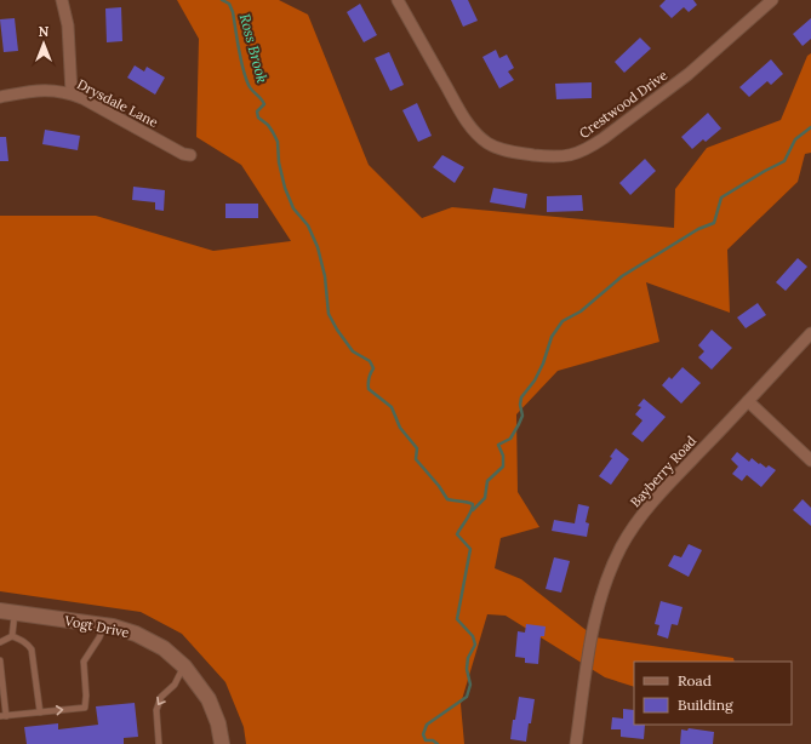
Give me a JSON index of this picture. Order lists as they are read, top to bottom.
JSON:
{
  "streets": {
    "street": [
      "Drysdale Lane",
      "Crestwood Drive",
      "Bayberry Road",
      "Vogt Drive"
    ]
  },
  "water": ["Ross Brook"],
  "legend": ["Road", "Building"],
  "north": "top"
}
